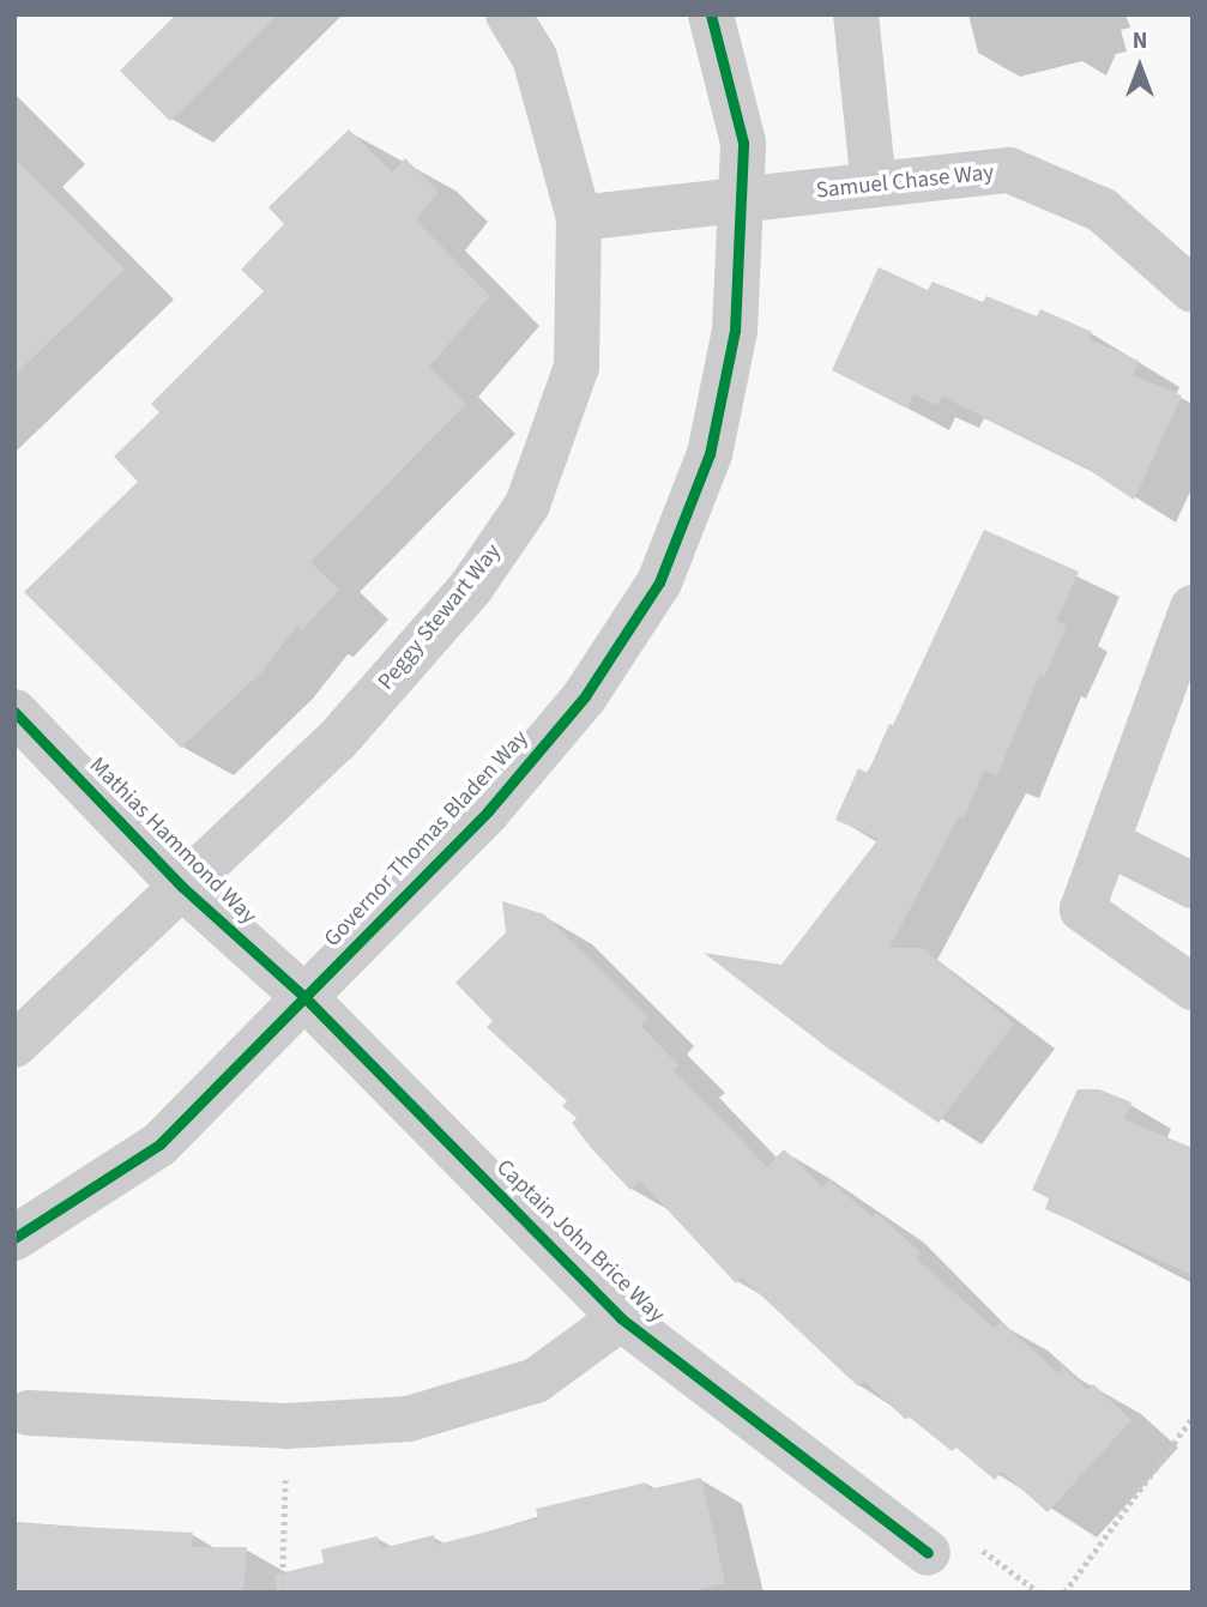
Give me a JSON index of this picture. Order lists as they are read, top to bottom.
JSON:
{
  "streets": {
    "street": [
      "Samuel Chase Way",
      "Peggy Stewart Way",
      "Governor Thomas Bladen Way",
      "Mathias Hammond Way",
      "Captain John Brice Way"
    ]
  },
  "crossings": [
    ["Samuel Chase Way", "Peggy Stewart Way"],
    ["Samuel Chase Way", "Governor Thomas Bladen Way"],
    ["Peggy Stewart Way", "Mathias Hammond Way"],
    ["Governor Thomas Bladen Way", "Mathias Hammond Way"],
    ["Governor Thomas Bladen Way", "Captain John Brice Way"],
    ["Mathias Hammond Way", "Captain John Brice Way"]
  ],
  "north": "top"
}
